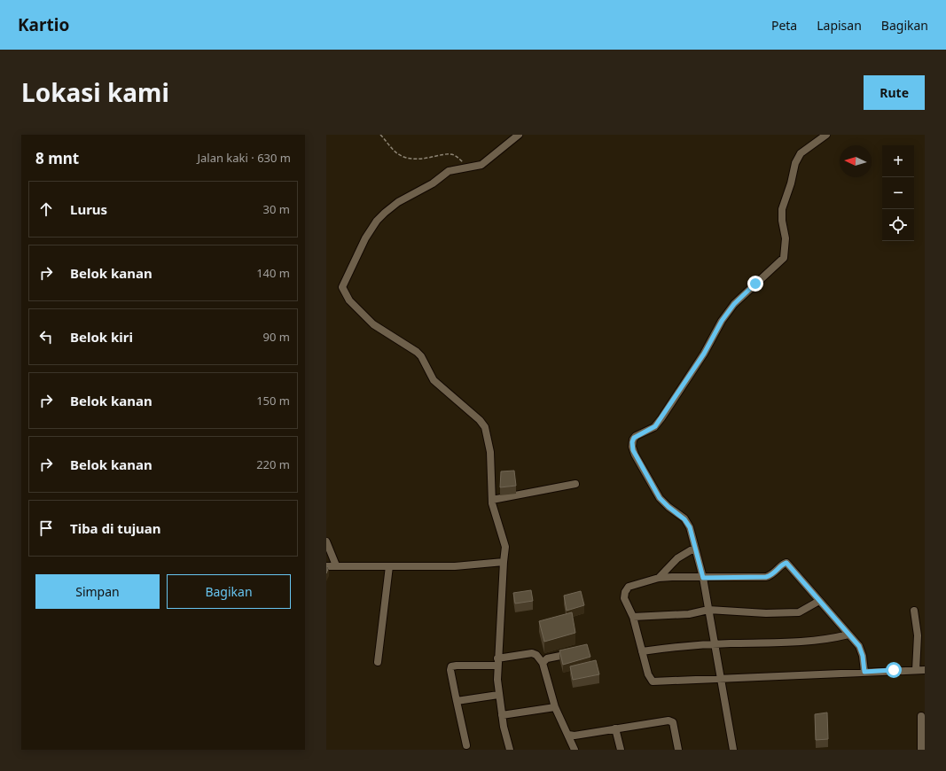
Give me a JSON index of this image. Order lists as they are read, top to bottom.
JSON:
{
  "north": "left",
  "page": {
    "header": "Kartio",
    "nav": ["Peta", "Lapisan", "Bagikan"],
    "title": "Lokasi kami",
    "buttons": [
      "Rute",
      ["Simpan", "Bagikan"]
    ],
    "heading": ["8 mnt", "Jalan kaki · 630 m"],
    "map_buttons": ["+", "−"],
    "list": [
      ["Lurus", "30 m"],
      ["Belok kanan", "140 m"],
      ["Belok kiri", "90 m"],
      ["Belok kanan", "150 m"],
      ["Belok kanan", "220 m"],
      "Tiba di tujuan"
    ]
  }
}
